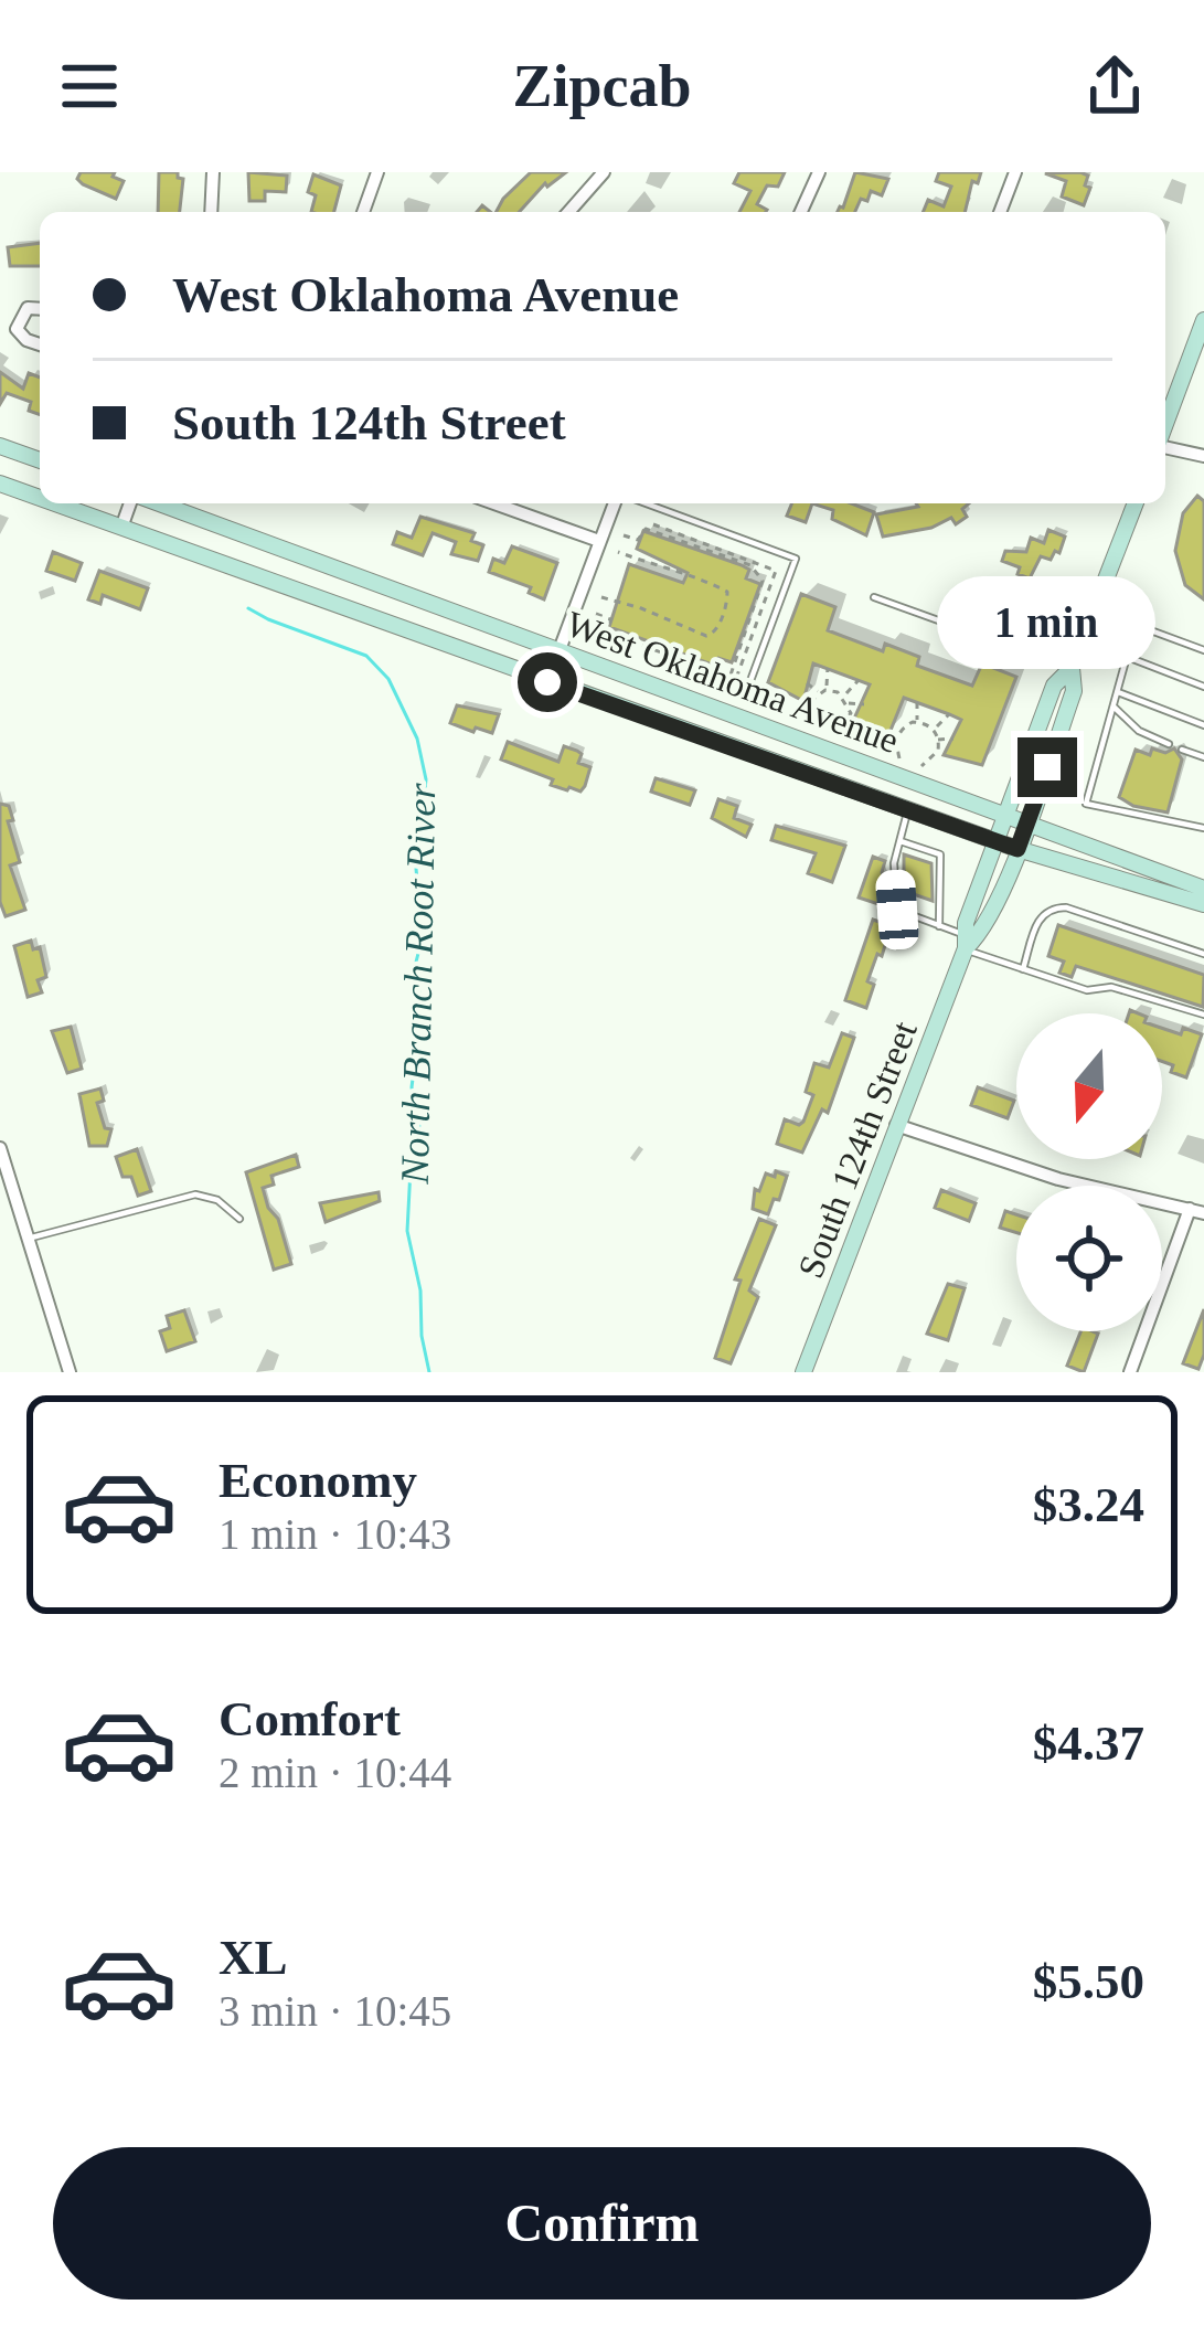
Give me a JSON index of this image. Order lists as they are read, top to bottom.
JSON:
{
  "streets": {
    "main road": ["West Oklahoma Avenue", "South 124th Street"]
  },
  "crossings": [
    ["West Oklahoma Avenue", "South 124th Street"]
  ],
  "water": ["North Branch Root River"],
  "north": "bottom",
  "page": {
    "header": "Zipcab",
    "banner": ["West Oklahoma Avenue", "South 124th Street"],
    "bubble": "1 min",
    "list": [
      {
        "name": "Economy",
        "note": "1 min · 10:43",
        "value": "$3.24"
      },
      {
        "name": "Comfort",
        "note": "2 min · 10:44",
        "value": "$4.37"
      },
      {
        "name": "XL",
        "note": "3 min · 10:45",
        "value": "$5.50"
      }
    ],
    "buttons": "Confirm"
  }
}
